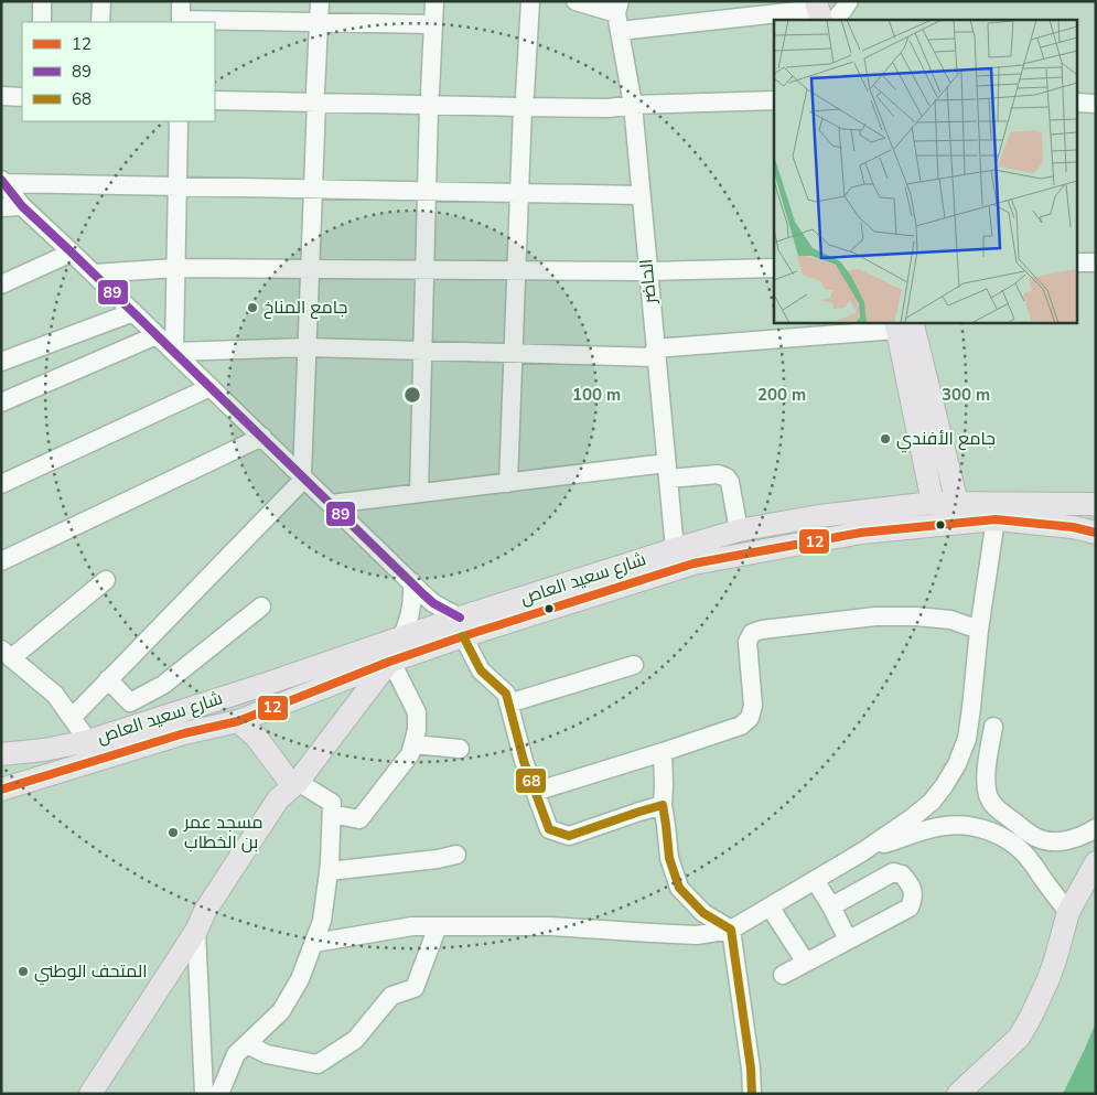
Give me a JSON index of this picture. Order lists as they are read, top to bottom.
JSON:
{
  "streets": {
    "main road": ["شارع سعيد العاص"],
    "street": ["الحاضر"]
  },
  "crossings": [
    ["الحاضر", "شارع سعيد العاص"]
  ],
  "places": [
    "جامع المناخ",
    "جامع الأفندي",
    "مسجد عمر بن الخطاب",
    "المتحف الوطني"
  ],
  "lines": ["transit line 89", "transit line 12", "transit line 68"],
  "legend": ["12", "89", "68"],
  "rings": ["100 m", "200 m", "300 m"]
}
